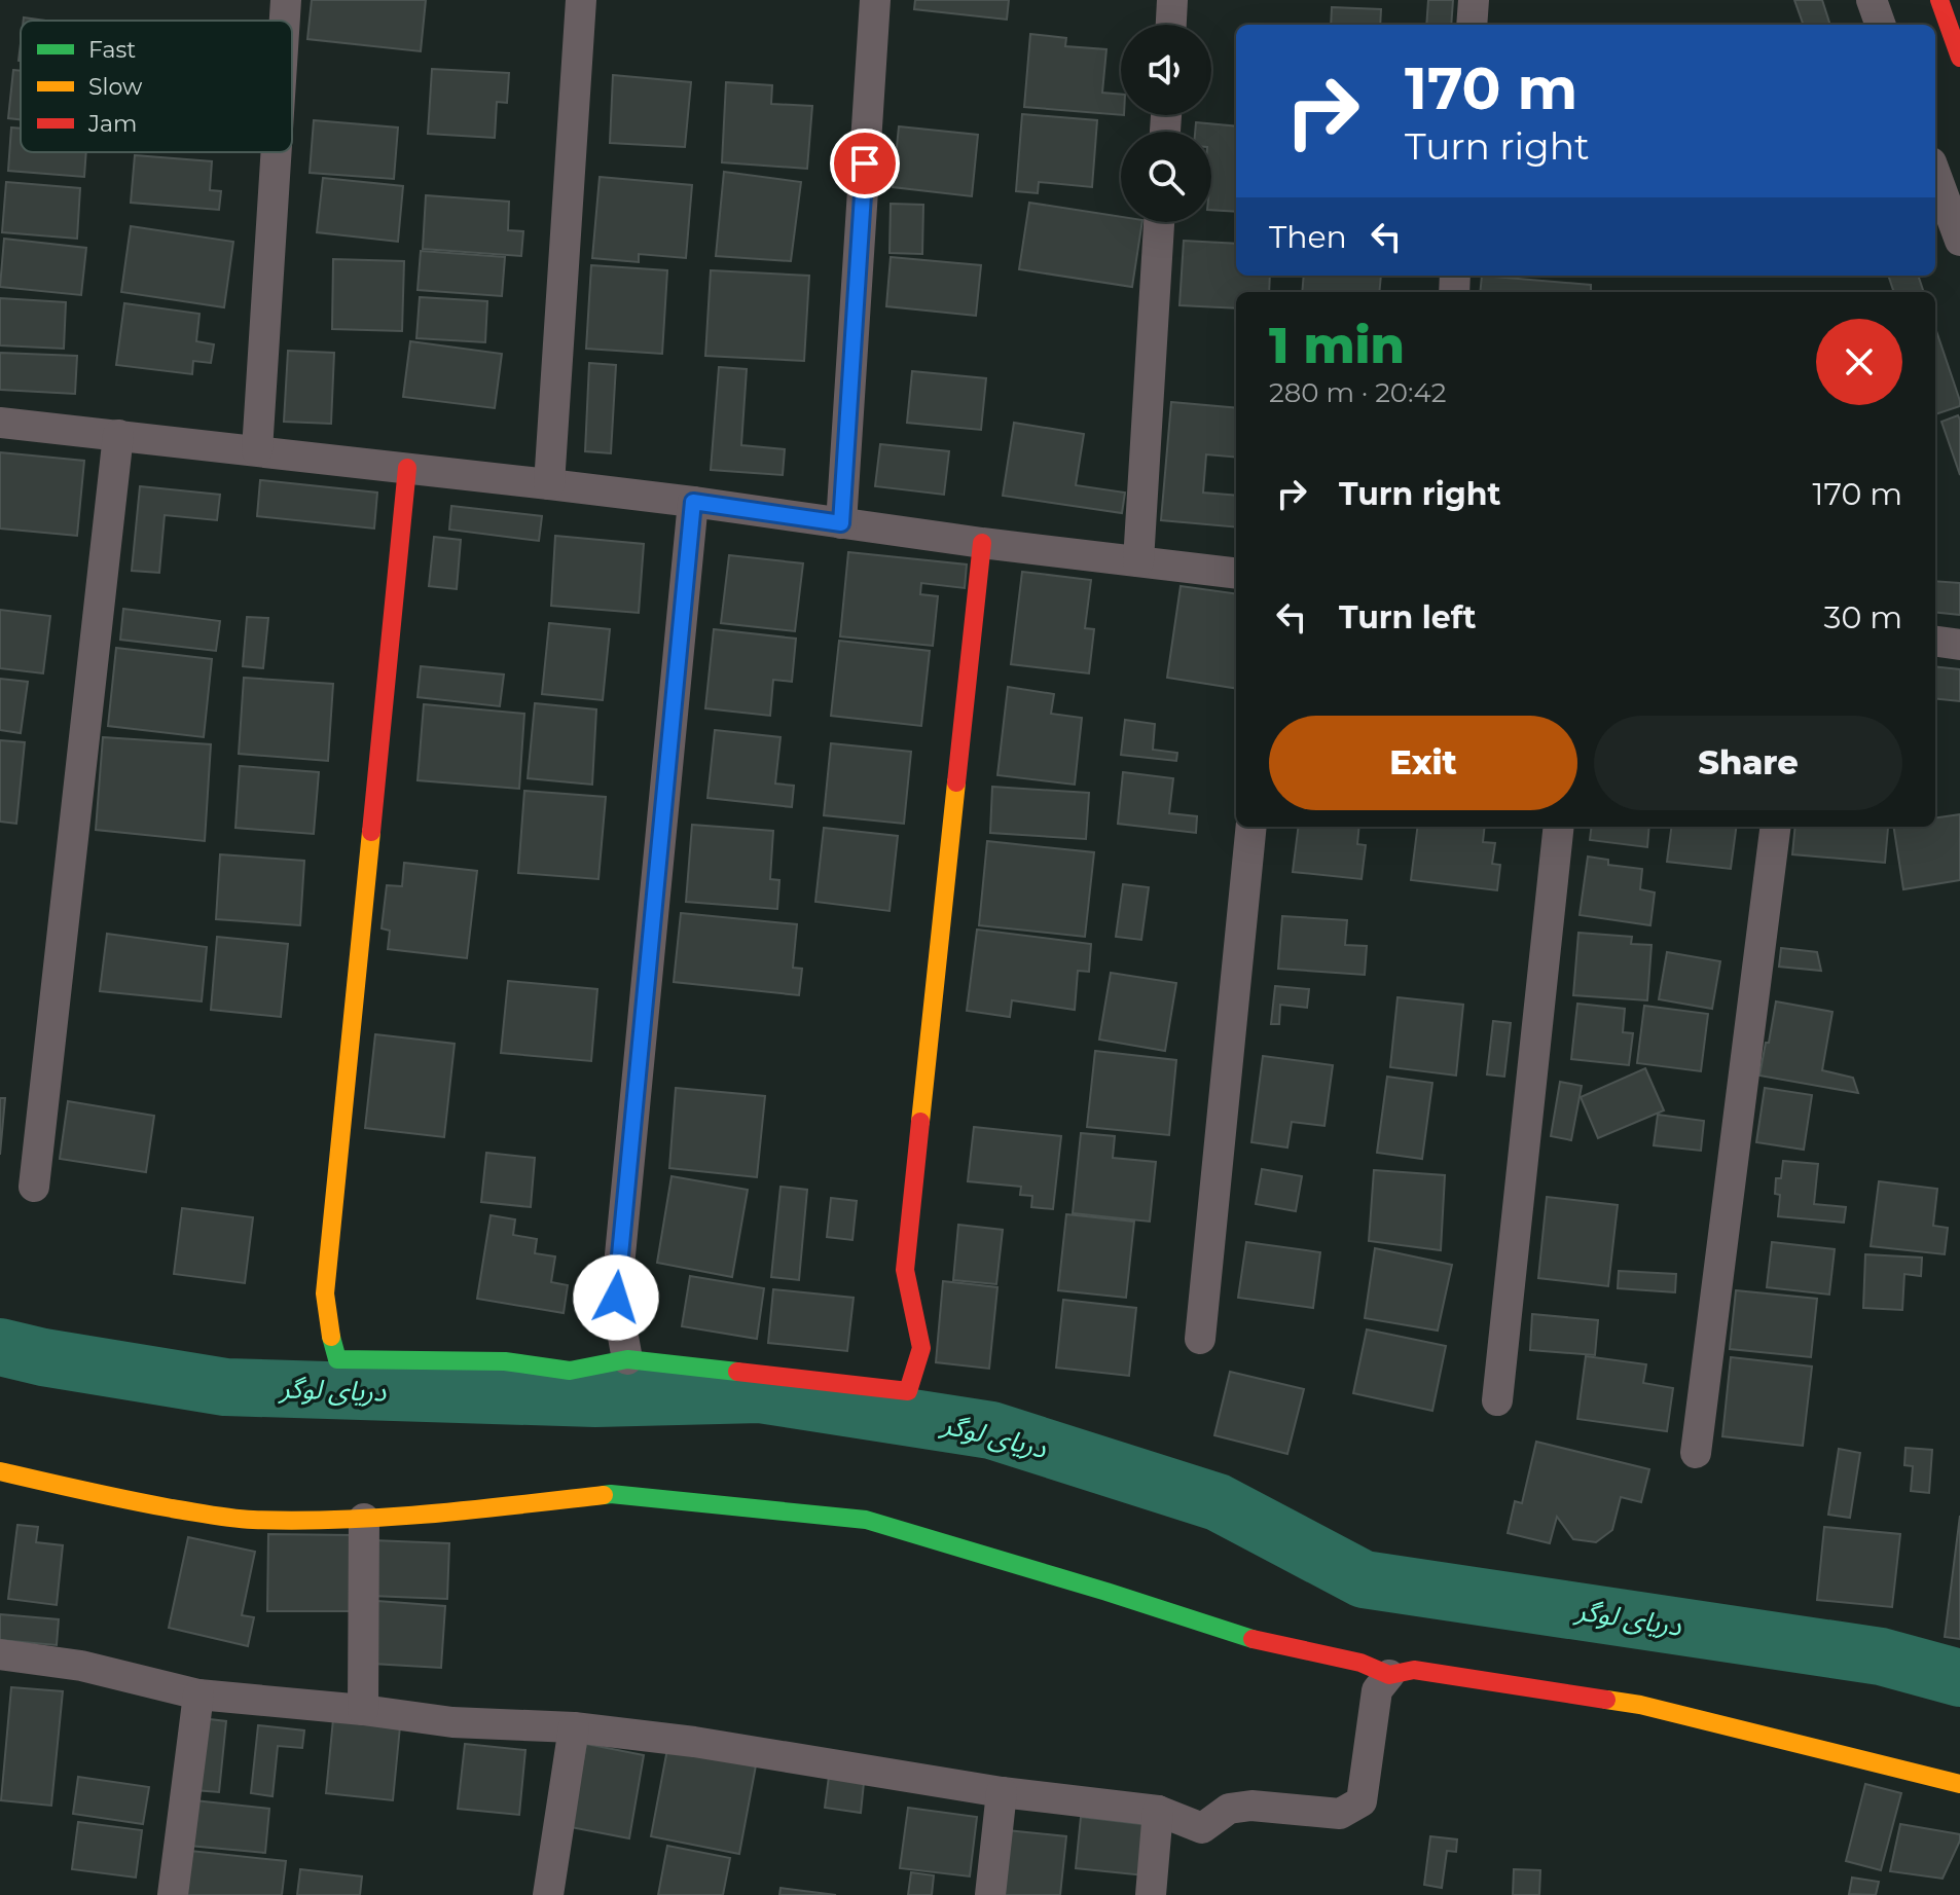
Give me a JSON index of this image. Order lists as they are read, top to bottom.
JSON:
{
  "water": ["دریای لوگر"],
  "legend": ["Fast", "Slow", "Jam"],
  "page": {
    "turn": ["170 m", "Turn right"],
    "then": "Then",
    "heading": ["1 min", "280 m · 20:42"],
    "list": [
      {
        "name": "Turn right",
        "value": "170 m"
      },
      {
        "name": "Turn left",
        "value": "30 m"
      }
    ],
    "buttons": ["Exit", "Share"]
  }
}
